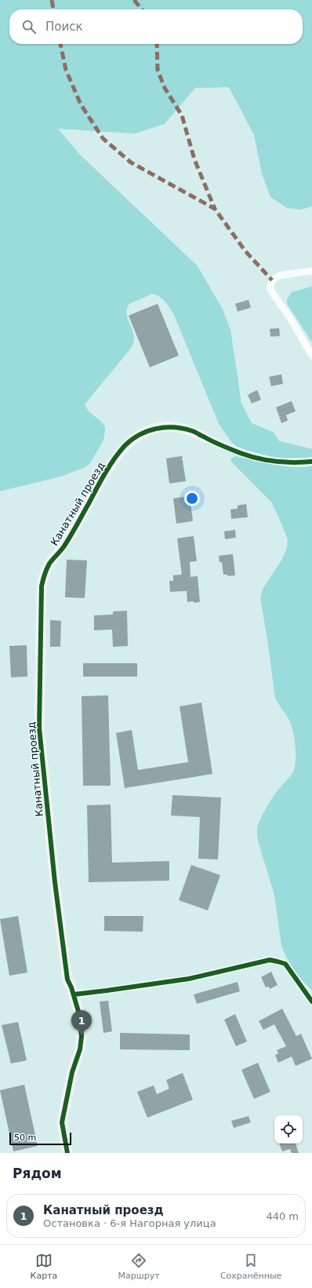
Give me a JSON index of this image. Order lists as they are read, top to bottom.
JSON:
{
  "streets": {
    "street": ["Канатный проезд"]
  },
  "scale_bar": "50 m",
  "page": {
    "search": "Поиск",
    "pins": "1",
    "scale": "50 m",
    "heading": "Рядом",
    "list": [
      {
        "mark": "1",
        "name": "Канатный проезд",
        "note": "Остановка · 6-я Нагорная улица",
        "value": "440 m"
      }
    ],
    "nav": ["Карта", "Маршрут", "Сохранённые"]
  }
}
